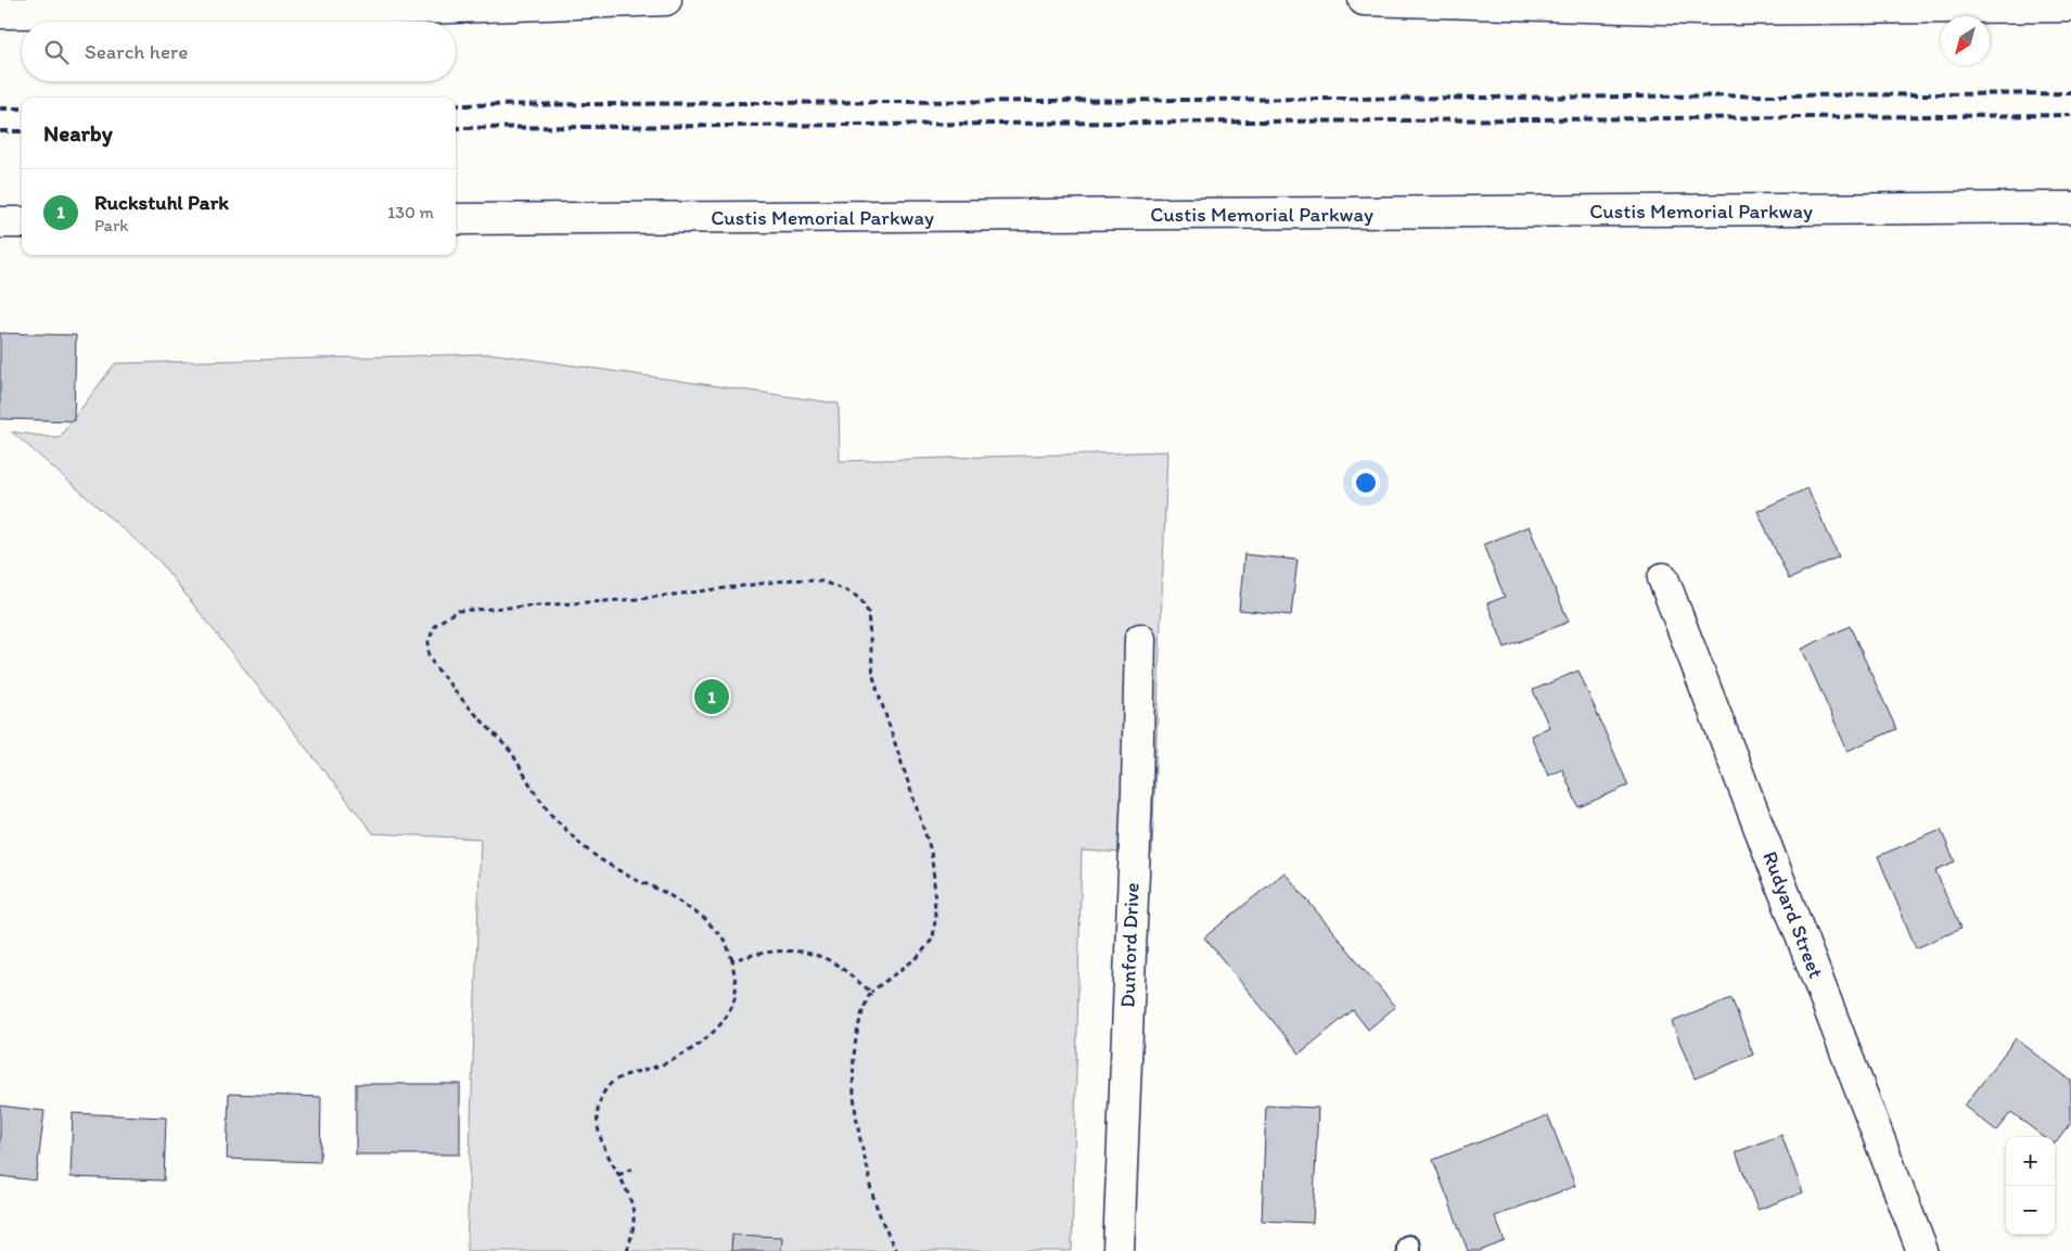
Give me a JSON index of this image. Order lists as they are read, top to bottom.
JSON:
{
  "streets": {
    "main road": ["Custis Memorial Parkway", "Rudyard Street", "Dunford Drive"]
  },
  "north": "bottom left",
  "page": {
    "search": "Search here",
    "heading": "Nearby",
    "list": [
      {
        "mark": "1",
        "name": "Ruckstuhl Park",
        "note": "Park",
        "value": "130 m"
      }
    ],
    "pins": "1",
    "map_buttons": ["+", "−"]
  }
}
